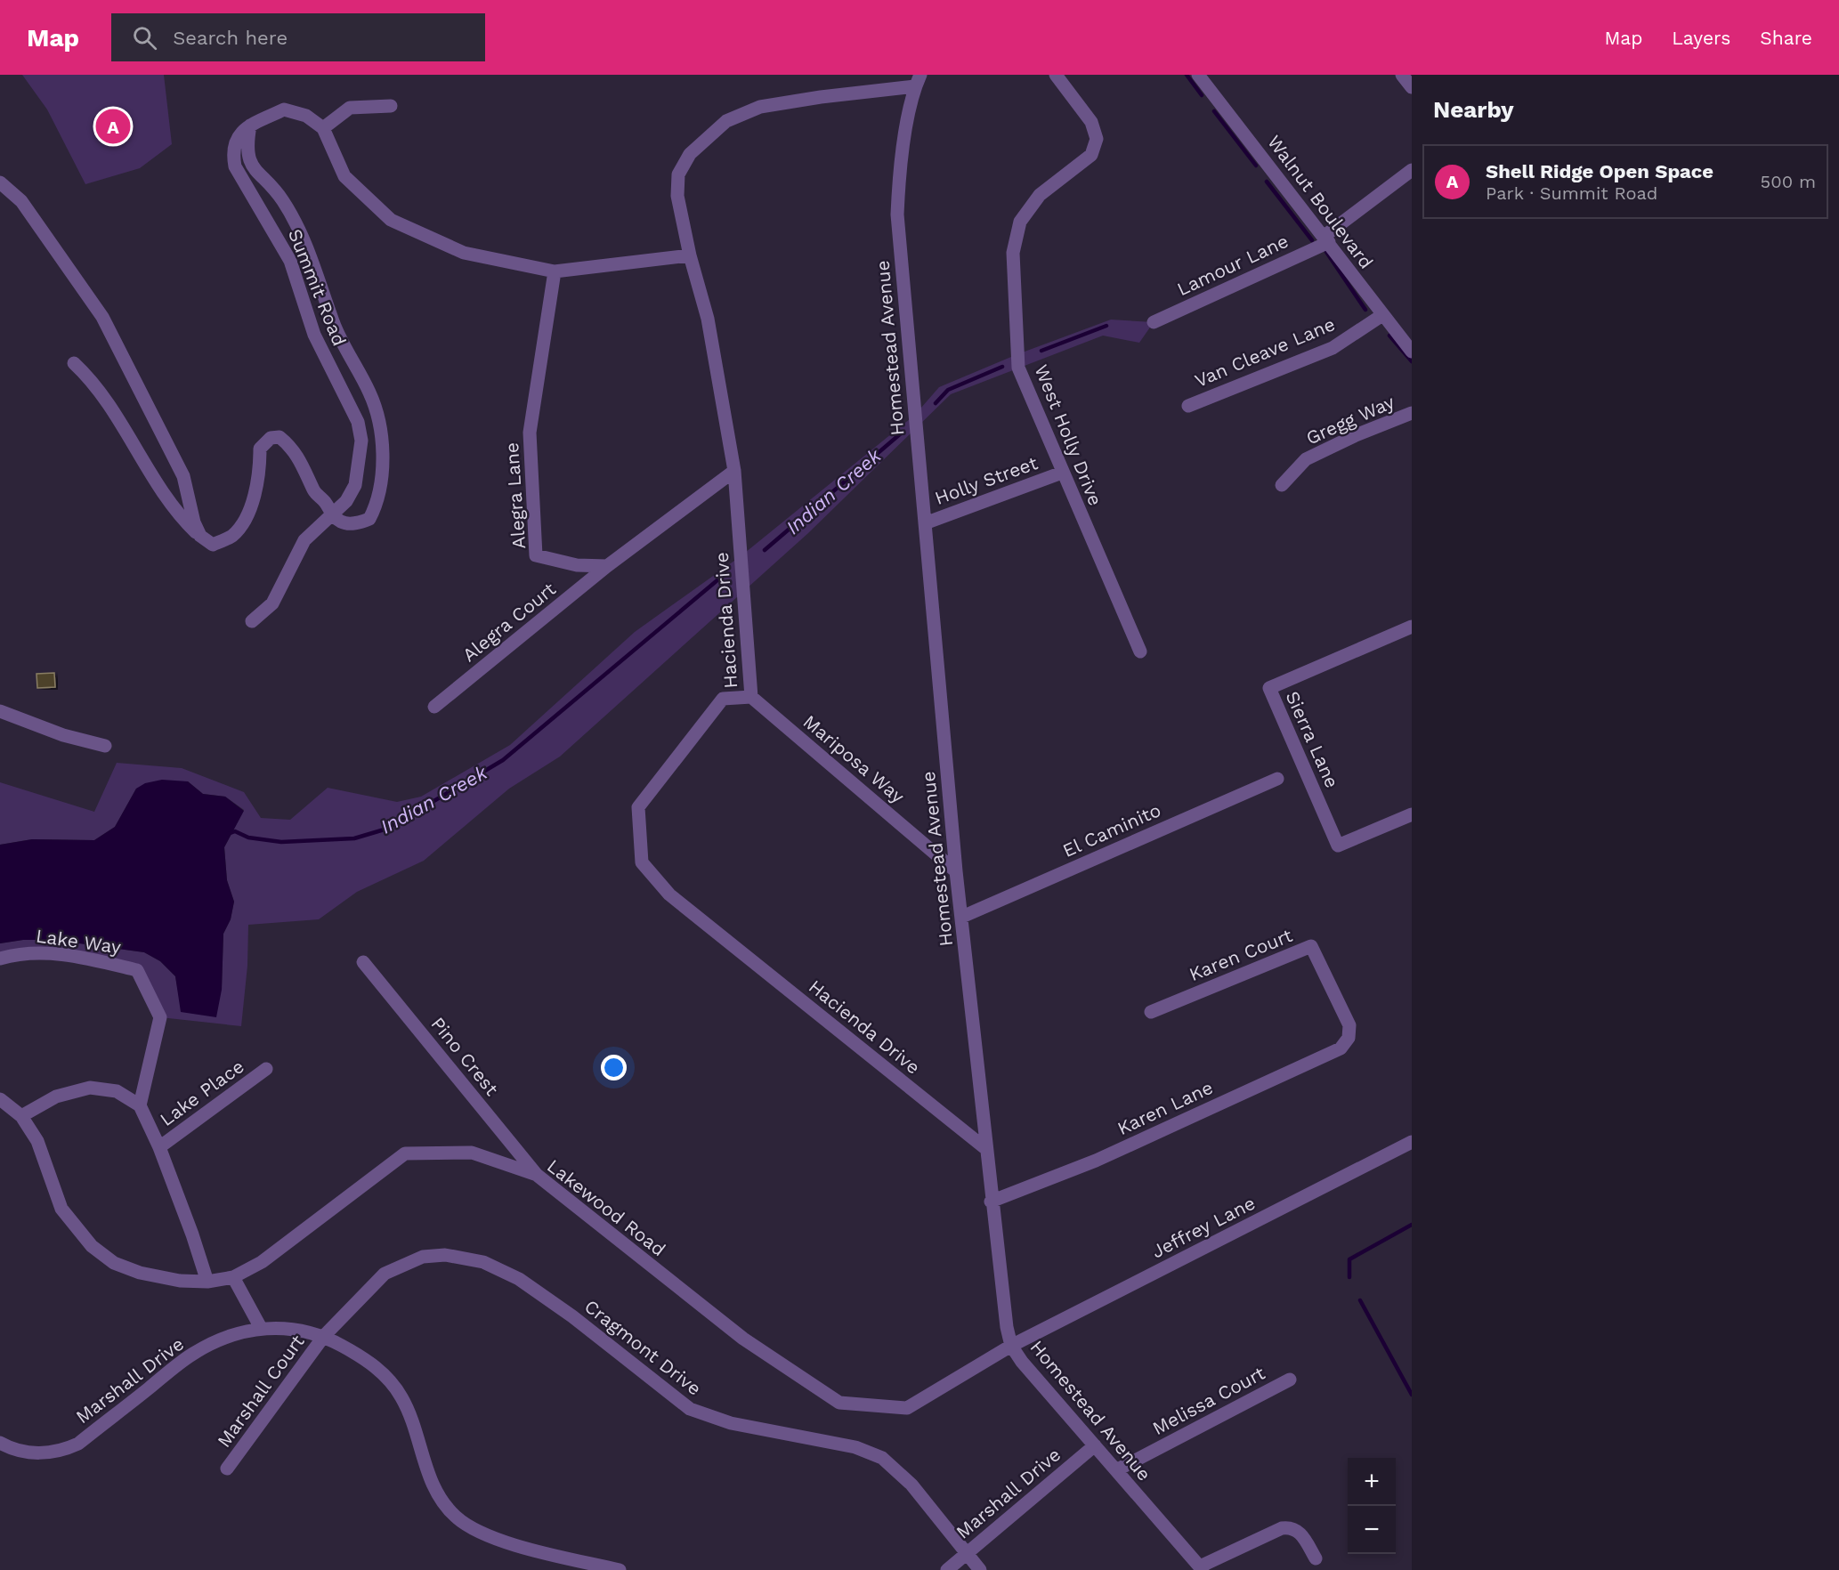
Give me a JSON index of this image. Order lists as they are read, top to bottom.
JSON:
{
  "streets": {
    "street": [
      "Walnut Boulevard",
      "Lamour Lane",
      "Summit Road",
      "Homestead Avenue",
      "Van Cleave Lane",
      "Gregg Way",
      "West Holly Drive",
      "Holly Street",
      "Alegra Lane",
      "Hacienda Drive",
      "Alegra Court",
      "Sierra Lane",
      "Mariposa Way",
      "El Caminito",
      "Lake Way",
      "Karen Court",
      "Pino Crest",
      "Lake Place",
      "Karen Lane",
      "Lakewood Road",
      "Jeffrey Lane",
      "Cragmont Drive",
      "Marshall Drive",
      "Marshall Court",
      "Melissa Court"
    ]
  },
  "crossings": [
    ["Walnut Boulevard", "Lamour Lane"],
    ["Walnut Boulevard", "Van Cleave Lane"],
    ["Homestead Avenue", "Holly Street"],
    ["Homestead Avenue", "Hacienda Drive"],
    ["Homestead Avenue", "Mariposa Way"],
    ["Homestead Avenue", "El Caminito"],
    ["Homestead Avenue", "Karen Lane"],
    ["Homestead Avenue", "Lakewood Road"],
    ["Homestead Avenue", "Jeffrey Lane"],
    ["Homestead Avenue", "Marshall Drive"],
    ["Homestead Avenue", "Melissa Court"],
    ["West Holly Drive", "Holly Street"],
    ["Alegra Lane", "Alegra Court"],
    ["Hacienda Drive", "Mariposa Way"],
    ["Karen Court", "Karen Lane"],
    ["Pino Crest", "Lakewood Road"],
    ["Lakewood Road", "Jeffrey Lane"],
    ["Cragmont Drive", "Marshall Drive"],
    ["Cragmont Drive", "Marshall Court"],
    ["Marshall Drive", "Marshall Court"]
  ],
  "water": ["Indian Creek"],
  "page": {
    "header": "Map",
    "search": "Search here",
    "nav": ["Map", "Layers", "Share"],
    "heading": "Nearby",
    "pins": "A",
    "list": [
      {
        "mark": "A",
        "name": "Shell Ridge Open Space",
        "note": "Park · Summit Road",
        "value": "500 m"
      }
    ],
    "map_buttons": ["+", "−"]
  }
}
